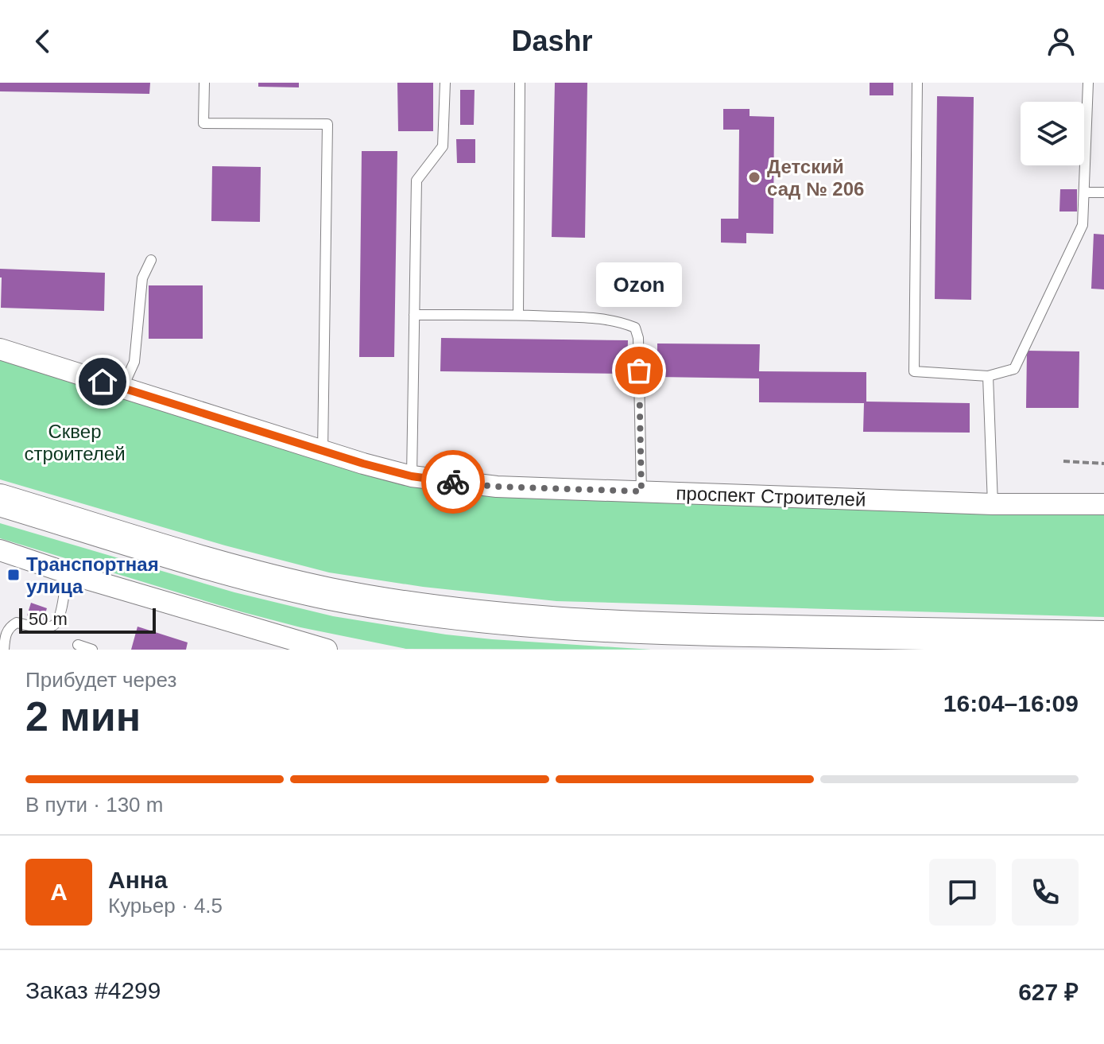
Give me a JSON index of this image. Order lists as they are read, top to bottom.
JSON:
{
  "streets": {
    "street": ["проспект Строителей"]
  },
  "parks": ["Cквер cтроителей"],
  "places": {
    "other": ["Детский сад № 206", "Ozon"],
    "transit": ["Транспортная улица"]
  },
  "scale_bar": "50 m",
  "page": {
    "header": "Dashr",
    "bubble": "Ozon",
    "scale": "50 m",
    "heading": ["2 мин", "Прибудет через", "16:04–16:09"],
    "panel": [
      "Анна",
      "Курьер · 4.5",
      "Заказ #4299",
      "627 ₽"
    ],
    "bar": "В пути · 130 m",
    "round": "А"
  }
}
